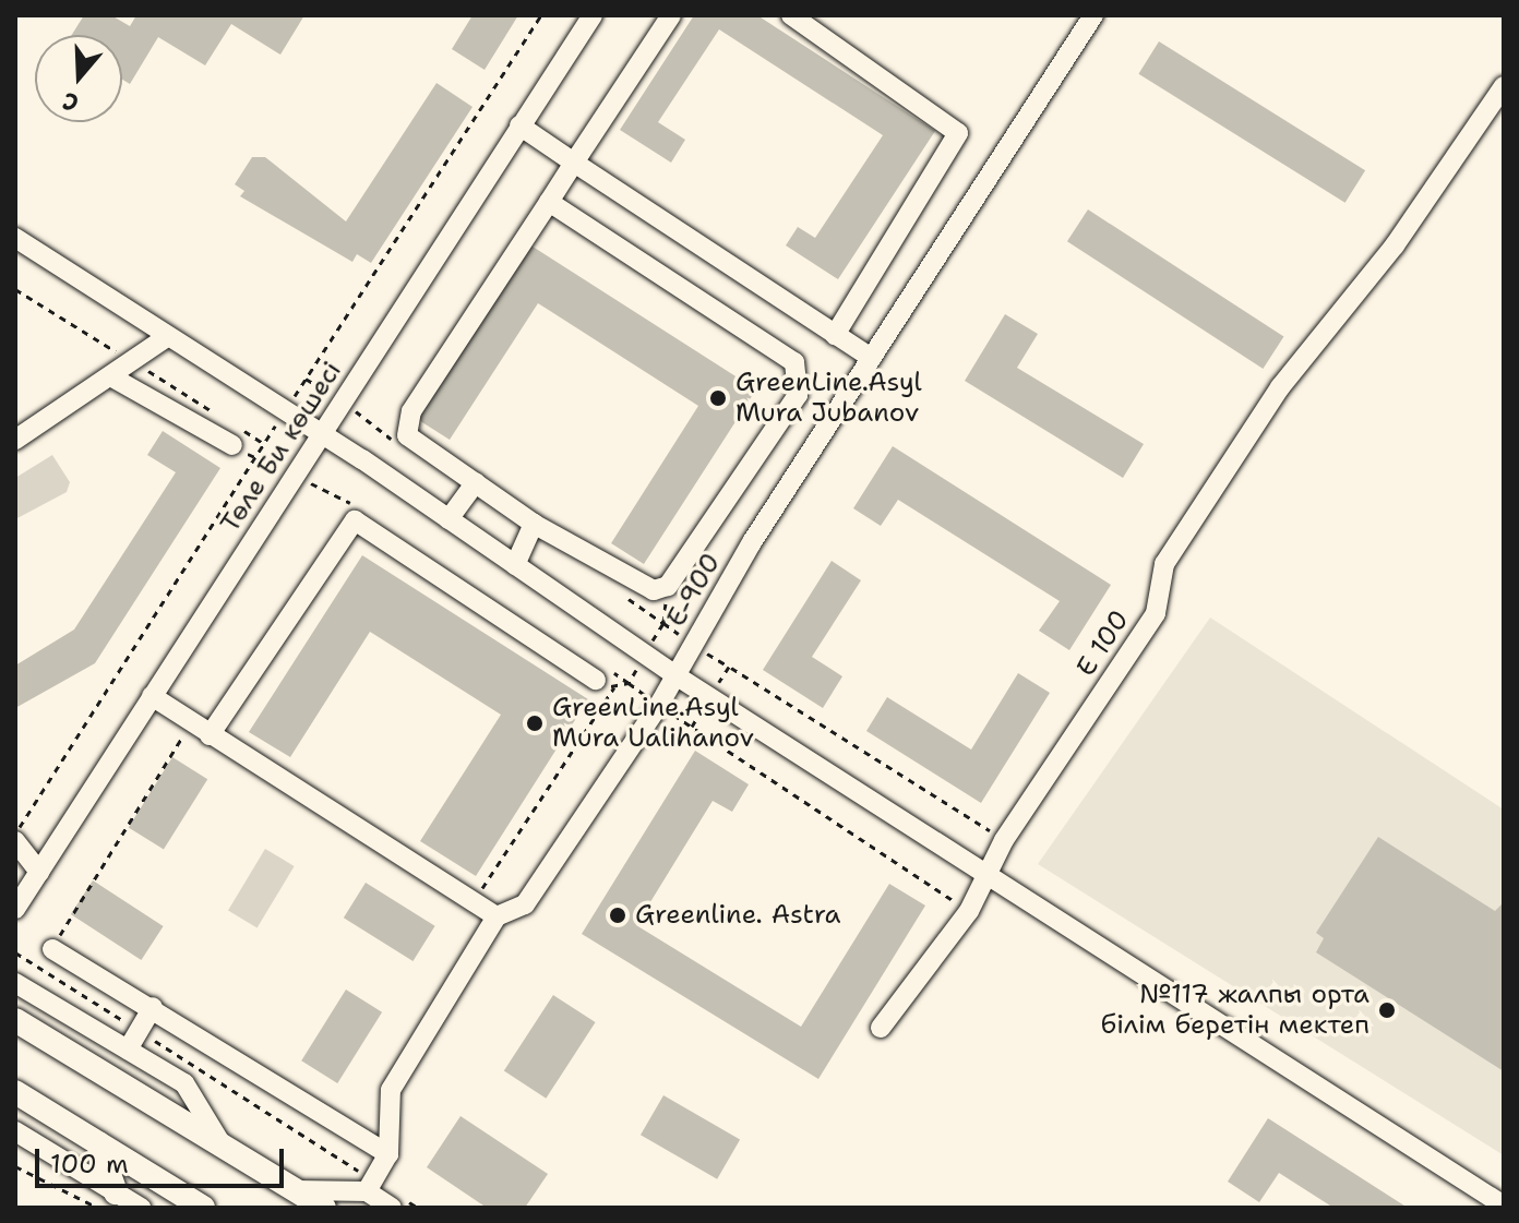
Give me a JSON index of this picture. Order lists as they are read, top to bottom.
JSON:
{
  "streets": {
    "street": ["Төле Би көшесі", "E-900", "E 100"]
  },
  "places": [
    "GreenLine.Asyl Mura Jubanov",
    "GreenLine.Asyl Mura Ualihanov",
    "Greenline. Astra",
    "№117 жалпы орта білім беретін мектеп"
  ],
  "scale_bar": "100 m",
  "north": "bottom"
}
